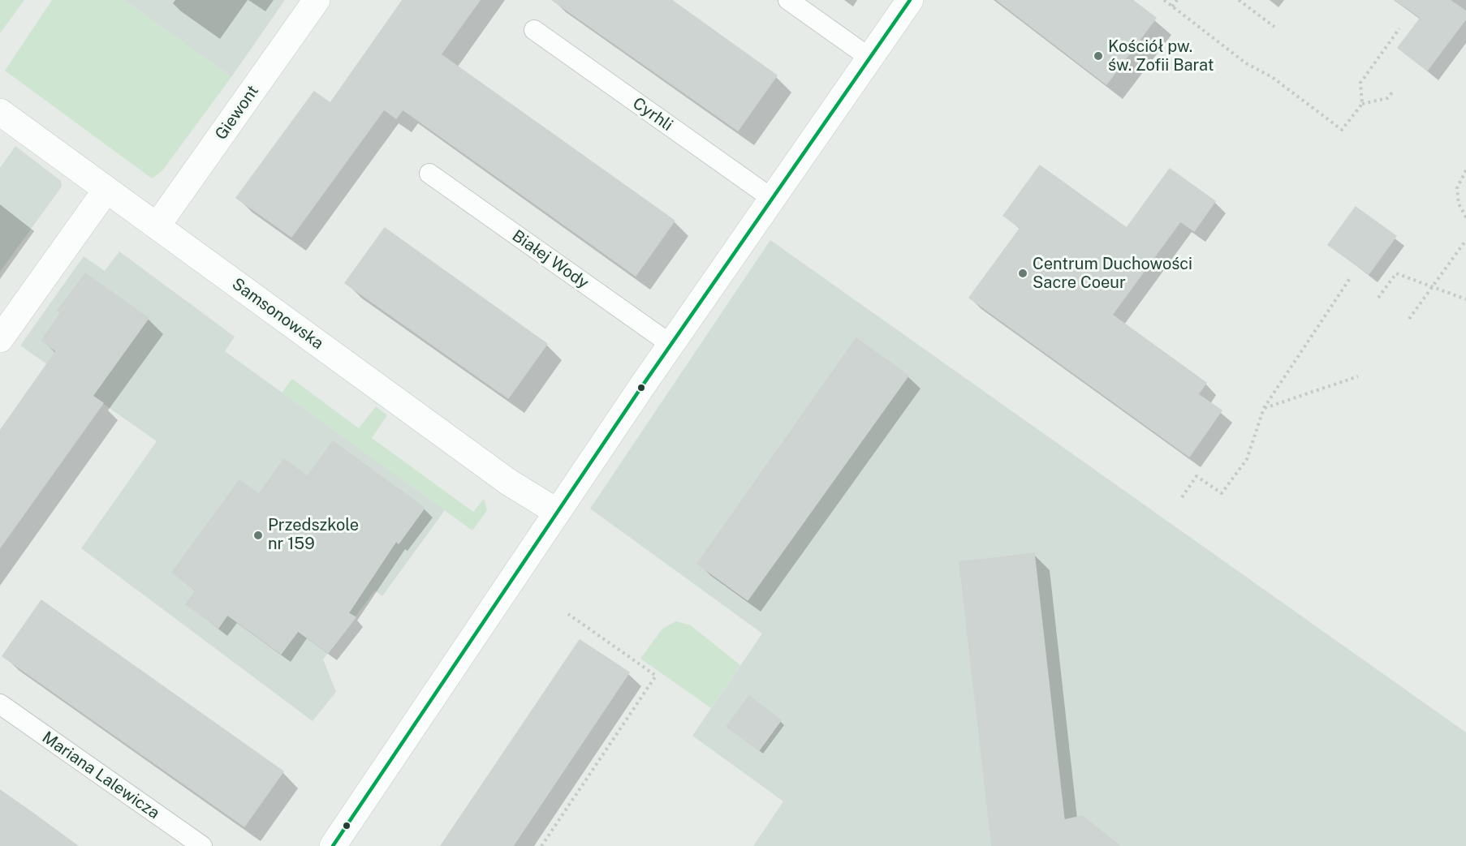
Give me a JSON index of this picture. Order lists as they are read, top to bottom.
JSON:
{
  "streets": {
    "street": ["Giewont", "Samsonowska"],
    "lane": ["Cyrhli", "Białej Wody", "Mariana Lalewicza"]
  },
  "crossings": [
    ["Giewont", "Samsonowska"]
  ],
  "places": ["Kościół pw. św. Zofii Barat", "Centrum Duchowości Sacre Coeur", "Przedszkole nr 159"]
}
